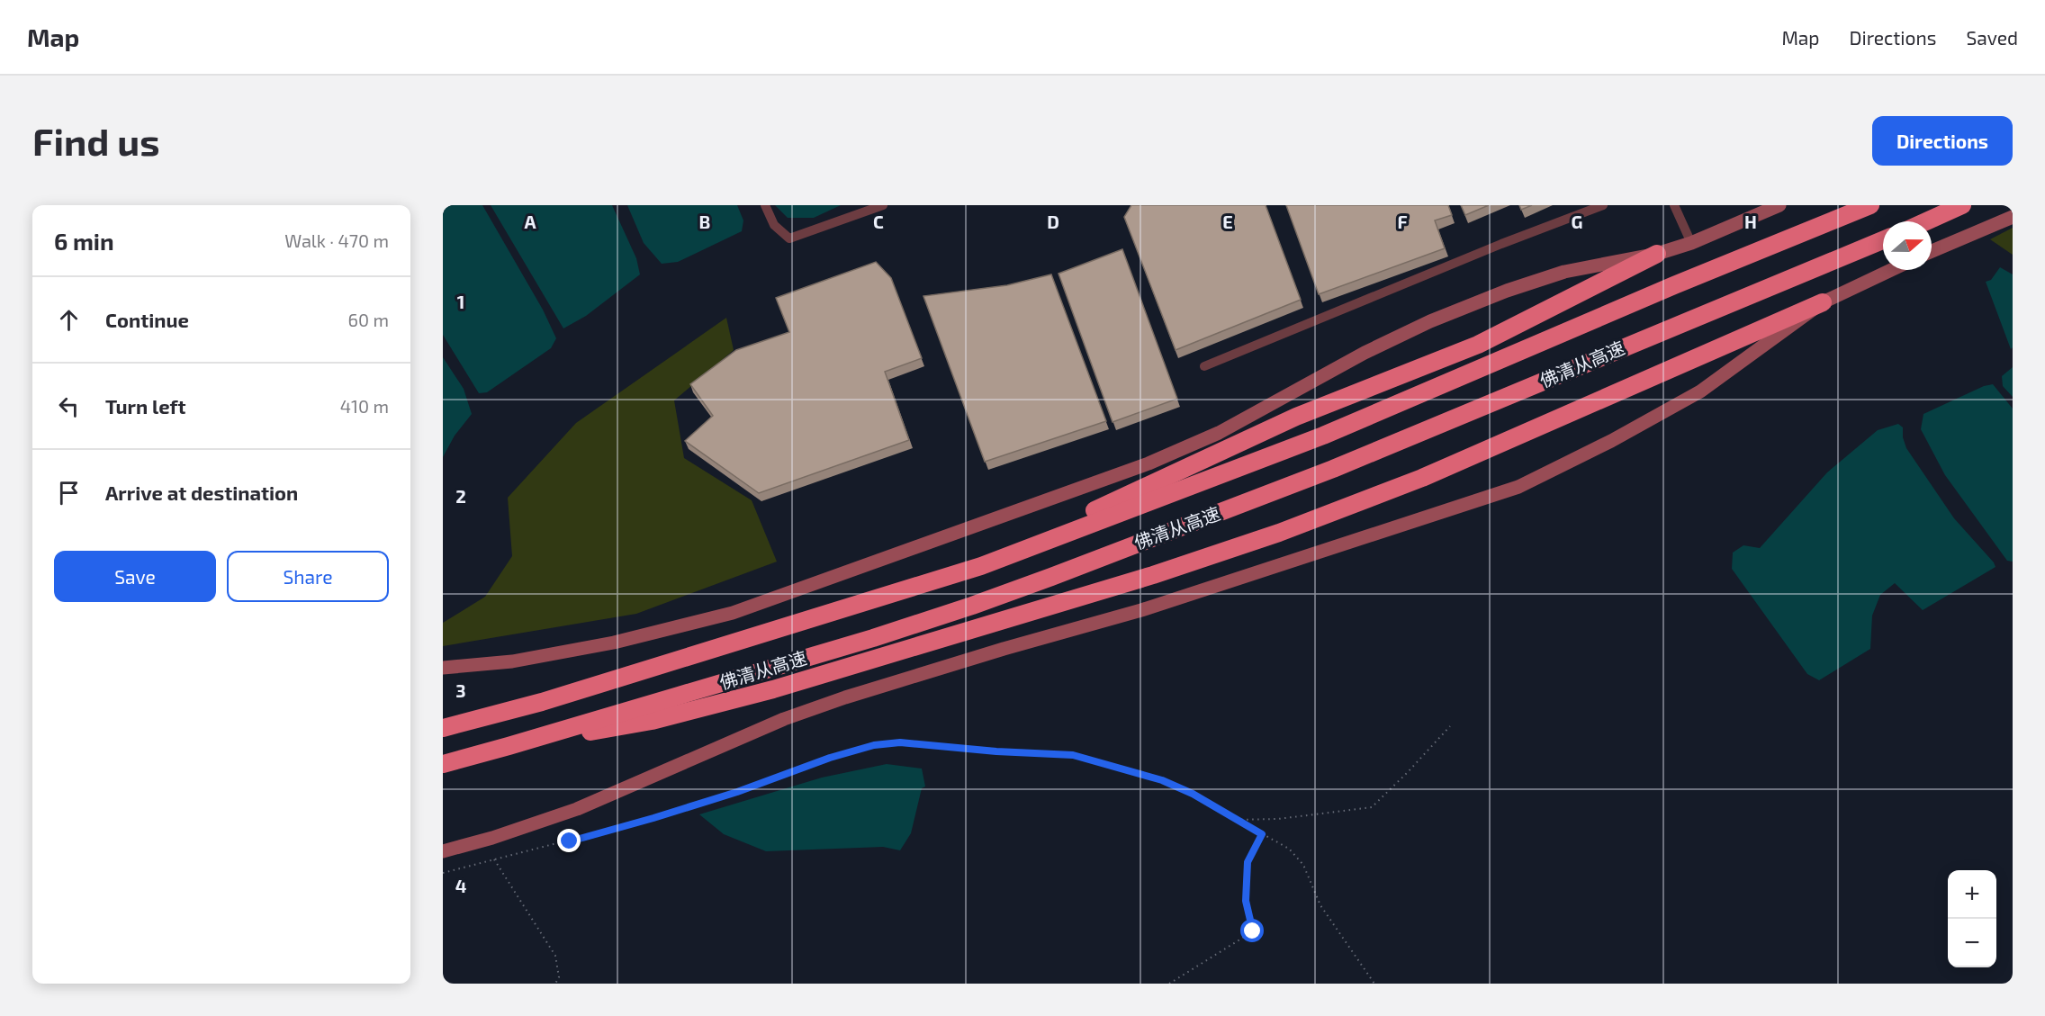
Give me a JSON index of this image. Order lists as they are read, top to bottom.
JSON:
{
  "streets": {
    "highway": ["佛清从高速"]
  },
  "north": "right",
  "page": {
    "header": "Map",
    "nav": ["Map", "Directions", "Saved"],
    "buttons": [
      "Directions",
      ["Save", "Share"]
    ],
    "title": "Find us",
    "heading": ["6 min", "Walk · 470 m"],
    "list": [
      ["Continue", "60 m"],
      ["Turn left", "410 m"],
      "Arrive at destination"
    ],
    "map_buttons": ["+", "−"]
  },
  "grid": {
    "columns": [
      "A",
      "B",
      "C",
      "D",
      "E",
      "F",
      "G",
      "H"
    ],
    "rows": [
      "1",
      "2",
      "3",
      "4"
    ]
  }
}
